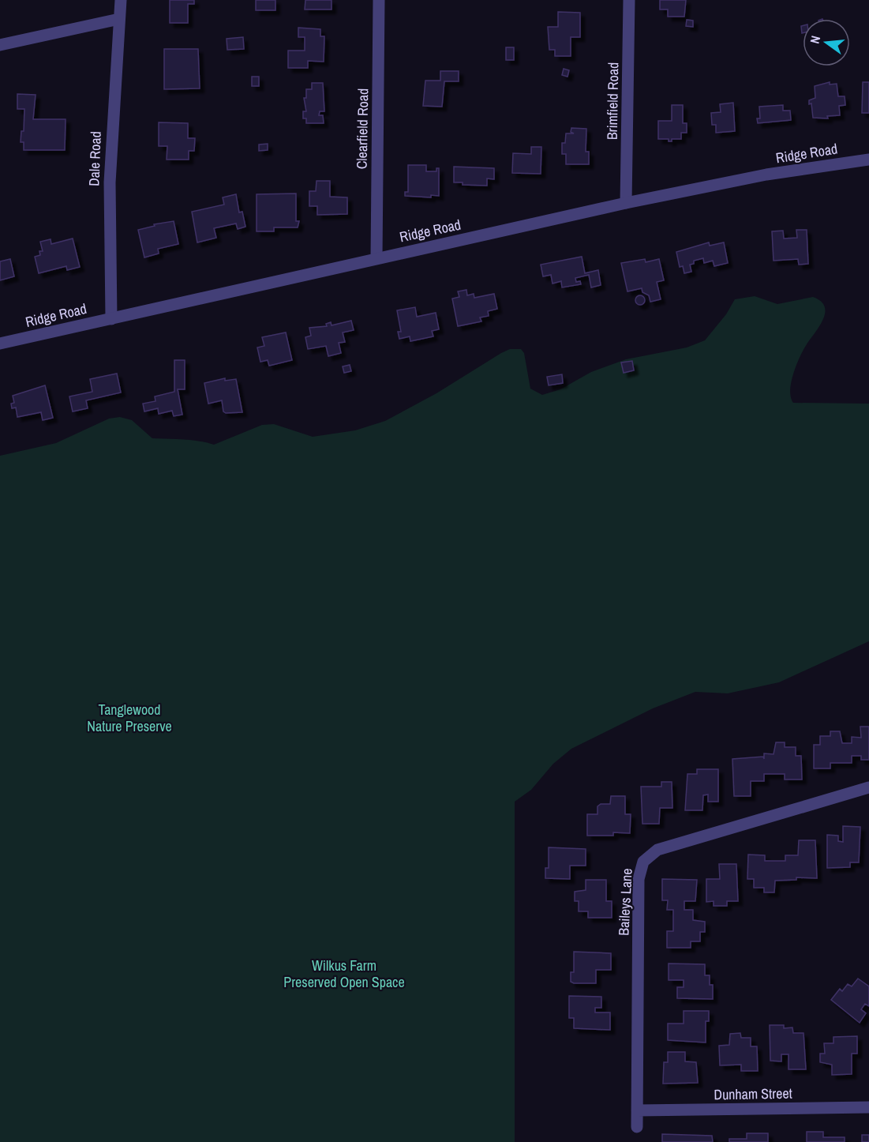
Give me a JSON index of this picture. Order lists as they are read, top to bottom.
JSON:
{
  "streets": {
    "street": [
      "Brimfield Road",
      "Clearfield Road",
      "Ridge Road",
      "Dale Road",
      "Baileys Lane",
      "Dunham Street"
    ]
  },
  "crossings": [
    ["Brimfield Road", "Ridge Road"],
    ["Clearfield Road", "Ridge Road"],
    ["Ridge Road", "Dale Road"],
    ["Baileys Lane", "Dunham Street"]
  ],
  "parks": ["Tanglewood Nature Preserve", "Wilkus Farm Preserved Open Space"],
  "north": "left"
}
